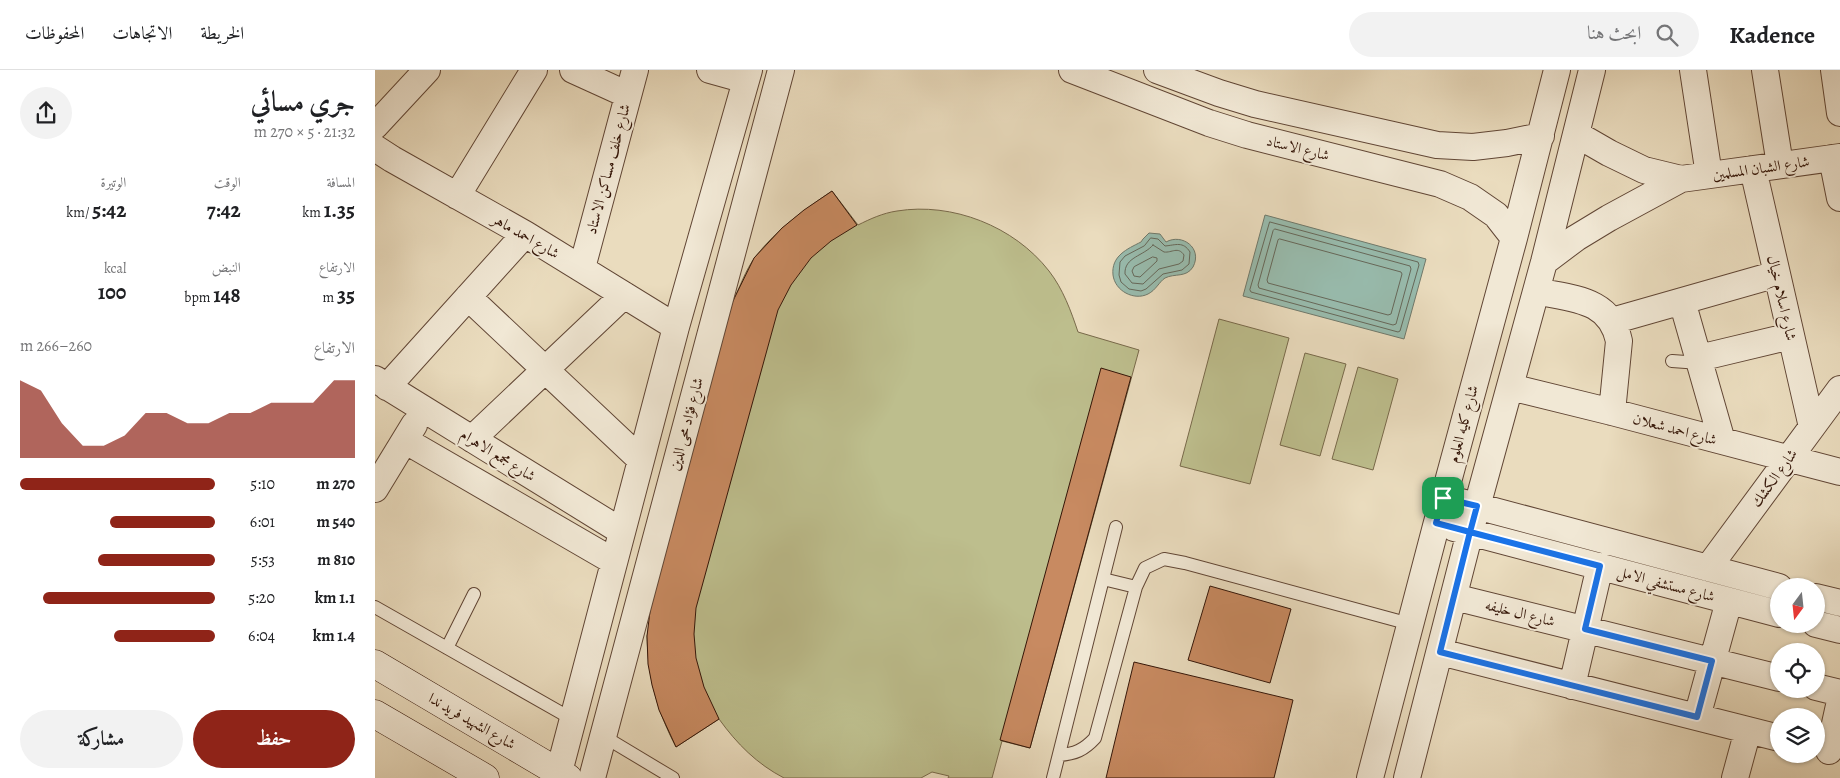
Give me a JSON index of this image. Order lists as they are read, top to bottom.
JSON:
{
  "streets": {
    "main road": ["شارع الشهيد فريد ندا"],
    "street": [
      "شارع الاستاد",
      "شارع الشبان المسلمين",
      "شارع خلف مساكن الاستاد",
      "شارع احمد ماهر",
      "شارع اسلام خيال",
      "شارع فؤاد محى الدين",
      "شارع كليه العلوم",
      "شارع احمد شعلان",
      "شارع مجمع الاهرام",
      "شارع الكشك",
      "شارع مستشفي الامل",
      "شارع ال خليفه"
    ]
  },
  "crossings": [
    ["شارع الاستاد", "شارع كليه العلوم"],
    ["شارع الشبان المسلمين", "شارع اسلام خيال"],
    ["شارع خلف مساكن الاستاد", "شارع احمد ماهر"],
    ["شارع اسلام خيال", "شارع الكشك"],
    ["شارع كليه العلوم", "شارع مستشفي الامل"],
    ["شارع احمد شعلان", "شارع الكشك"],
    ["شارع الكشك", "شارع مستشفي الامل"]
  ],
  "north": "bottom",
  "page": {
    "header": "Kadence",
    "search": "ابحث هنا",
    "nav": ["الخريطة", "الاتجاهات", "المحفوظات"],
    "heading": ["جري مسائي", "21:32 · 5 × 270 m"],
    "stats": [
      ["المسافة", "1.35 km"],
      ["الوقت", "7:42"],
      ["الوتيرة", "5:42 /km"],
      ["الارتفاع", "35 m"],
      ["النبض", "148 bpm"],
      ["kcal", "100"]
    ],
    "chart": ["الارتفاع", "260–266 m"],
    "list": [
      {
        "name": "270 m",
        "note": "5:10"
      },
      {
        "name": "540 m",
        "note": "6:01"
      },
      {
        "name": "810 m",
        "note": "5:53"
      },
      {
        "name": "1.1 km",
        "note": "5:20"
      },
      {
        "name": "1.4 km",
        "note": "6:04"
      }
    ],
    "buttons": ["حفظ", "مشاركة"]
  }
}
